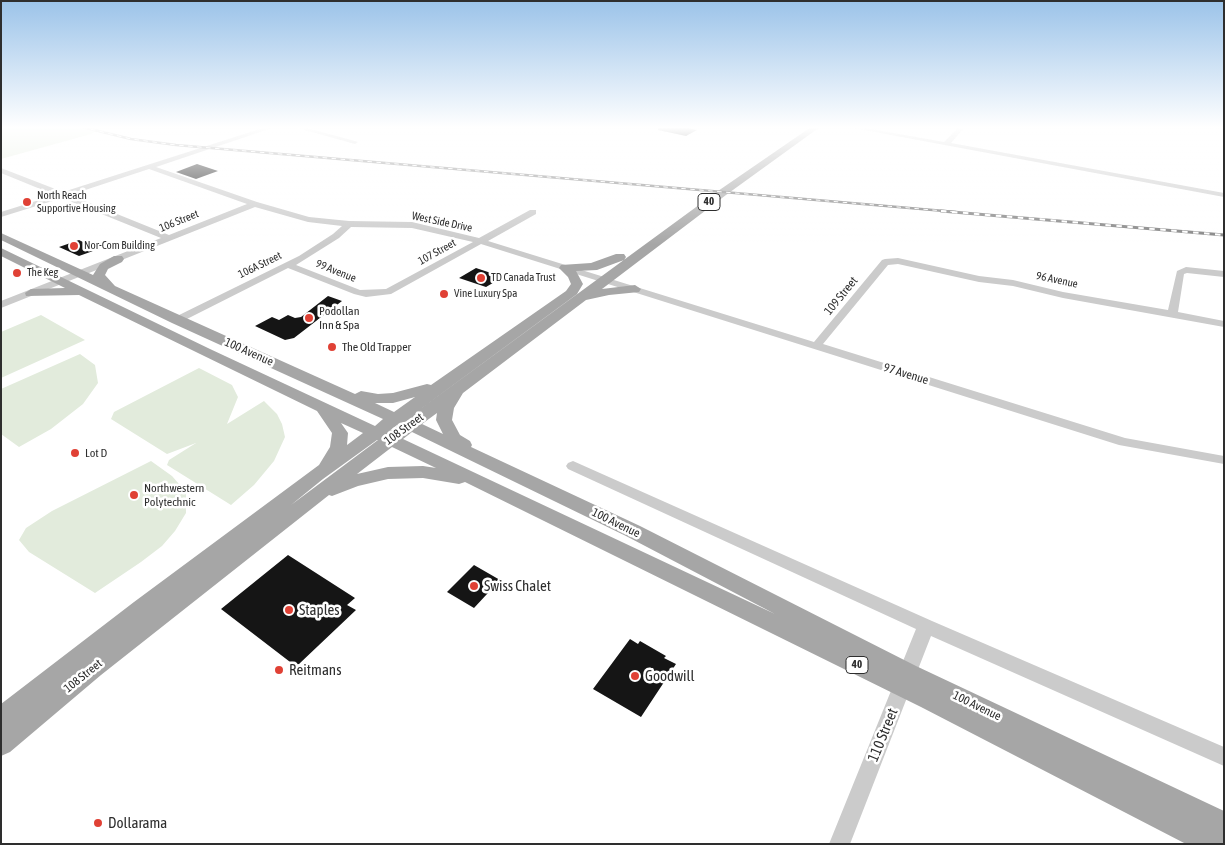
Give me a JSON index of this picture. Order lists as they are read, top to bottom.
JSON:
{
  "streets": {
    "main road": ["40", "100 Avenue", "108 Street"],
    "street": [
      "106 Street",
      "West Side Drive",
      "107 Street",
      "106A Street",
      "99 Avenue",
      "96 Avenue",
      "109 Street",
      "97 Avenue",
      "110 Street"
    ]
  },
  "crossings": [
    ["106 Street", "West Side Drive"],
    ["106 Street", "100 Avenue"],
    ["West Side Drive", "107 Street"],
    ["West Side Drive", "106A Street"],
    ["West Side Drive", "97 Avenue"],
    ["West Side Drive", "108 Street"],
    ["107 Street", "99 Avenue"],
    ["106A Street", "99 Avenue"],
    ["106A Street", "100 Avenue"],
    ["96 Avenue", "109 Street"],
    ["109 Street", "97 Avenue"],
    ["100 Avenue", "108 Street"],
    ["100 Avenue", "110 Street"],
    ["97 Avenue", "108 Street"]
  ],
  "places": [
    "North Reach Supportive Housing",
    "Nor-Com Building",
    "The Keg",
    "TD Canada Trust",
    "Vine Luxury Spa",
    "Podollan Inn & Spa",
    "The Old Trapper",
    "Lot D",
    "Northwestern Polytechnic",
    "Swiss Chalet",
    "Staples",
    "Reitmans",
    "Goodwill",
    "Dollarama"
  ]
}
